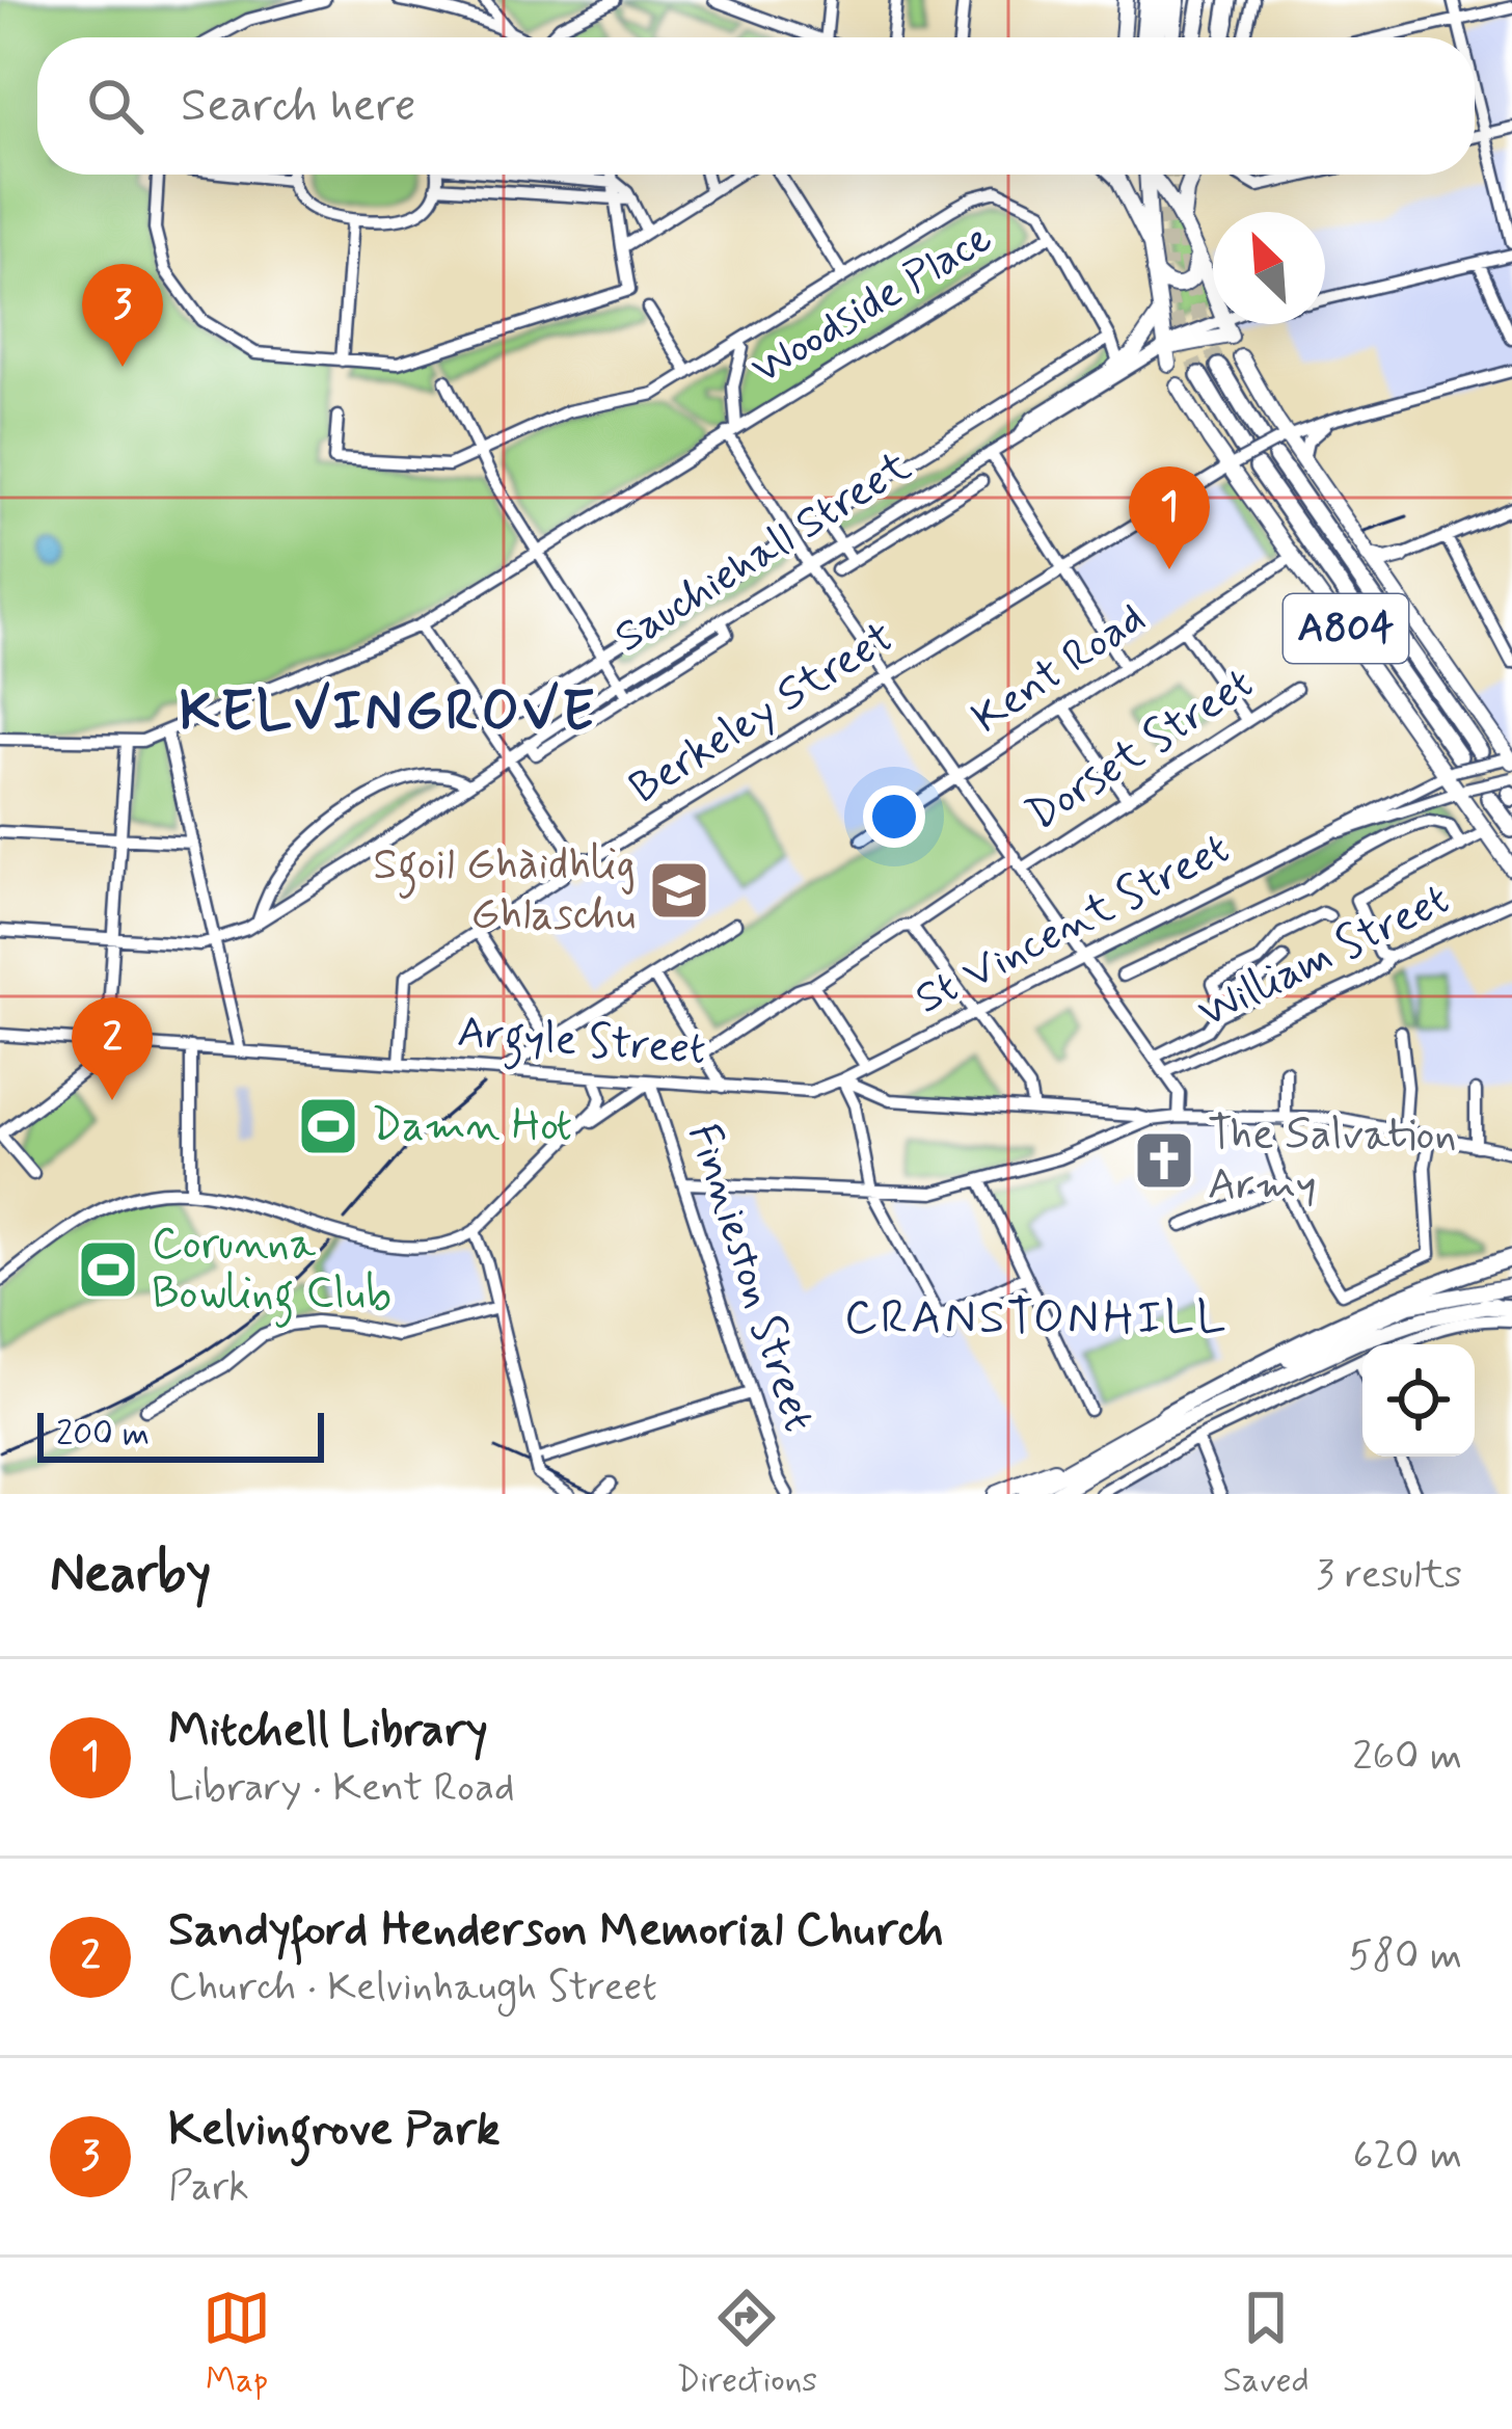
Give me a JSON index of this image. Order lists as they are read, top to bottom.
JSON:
{
  "streets": {
    "main road": ["A804"],
    "street": [
      "Woodside Place",
      "Sauchiehall Street",
      "Kent Road",
      "Berkeley Street",
      "Dorset Street",
      "St Vincent Street",
      "William Street",
      "Argyle Street",
      "Finnieston Street"
    ]
  },
  "crossings": [
    ["A804", "Kent Road"],
    ["A804", "Berkeley Street"],
    ["A804", "St Vincent Street"],
    ["Berkeley Street", "Argyle Street"],
    ["St Vincent Street", "Argyle Street"],
    ["Argyle Street", "Finnieston Street"]
  ],
  "districts": ["KELVINGROVE", "CRANSTONHILL"],
  "places": {
    "school or university": ["Sgoil Ghàidhlig Ghlaschu"],
    "sports": ["Damn Hot", "Corunna Bowling Club"],
    "church": ["The Salvation Army"]
  },
  "scale_bar": "200 m",
  "north": "top left",
  "page": {
    "search": "Search here",
    "pins": ["3", "1", "2"],
    "scale": "200 m",
    "heading": ["Nearby", "3 results"],
    "list": [
      {
        "mark": "1",
        "name": "Mitchell Library",
        "note": "Library · Kent Road",
        "value": "260 m"
      },
      {
        "mark": "2",
        "name": "Sandyford Henderson Memorial Church",
        "note": "Church · Kelvinhaugh Street",
        "value": "580 m"
      },
      {
        "mark": "3",
        "name": "Kelvingrove Park",
        "note": "Park",
        "value": "620 m"
      }
    ],
    "nav": ["Map", "Directions", "Saved"]
  }
}
